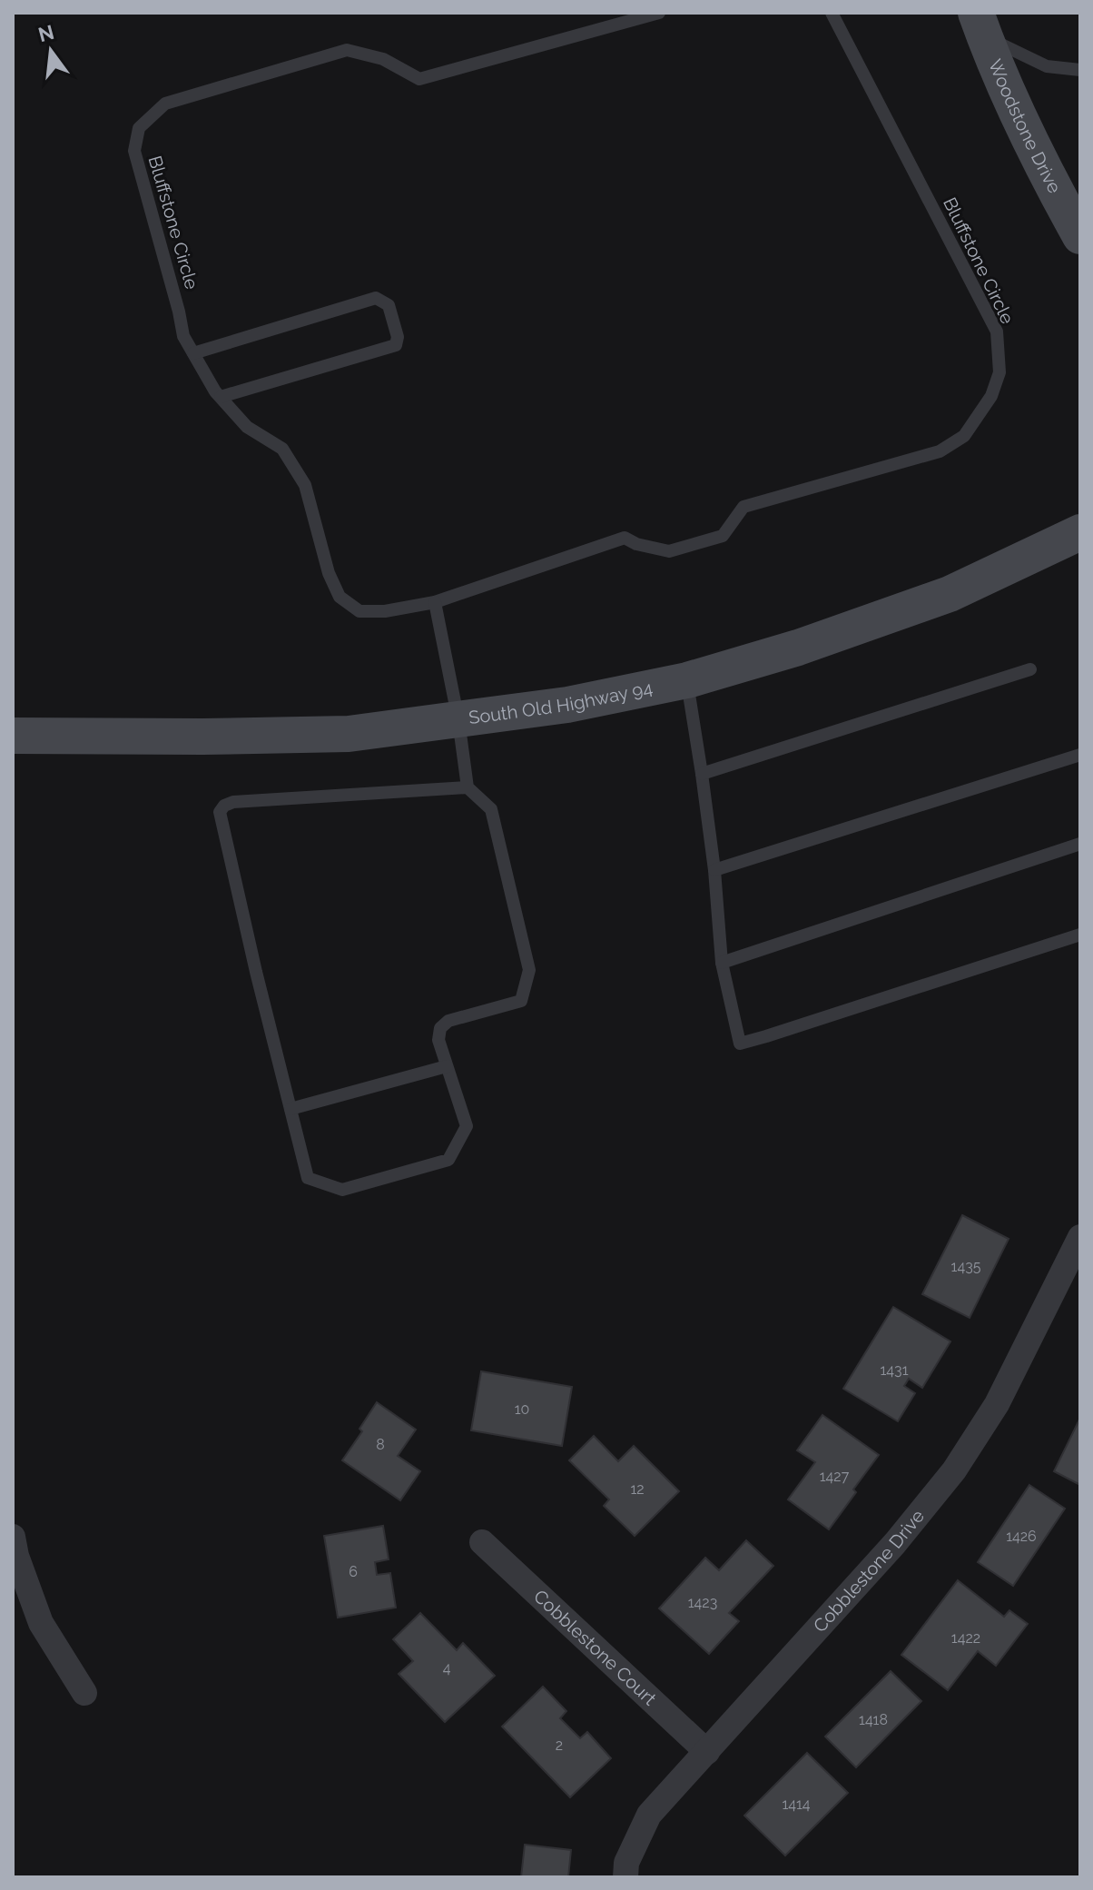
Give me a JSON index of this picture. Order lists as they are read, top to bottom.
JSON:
{
  "streets": {
    "main road": ["Woodstone Drive", "South Old Highway 94"],
    "street": ["Cobblestone Drive", "Cobblestone Court"],
    "lane": ["Bluffstone Circle"]
  },
  "crossings": [
    ["Cobblestone Drive", "Cobblestone Court"]
  ],
  "house_numbers": [
    "1435",
    "1431",
    "10",
    "8",
    "1427",
    "12",
    "1426",
    "6",
    "1423",
    "1422",
    "4",
    "1418",
    "2",
    "1414"
  ],
  "north": "top"
}
